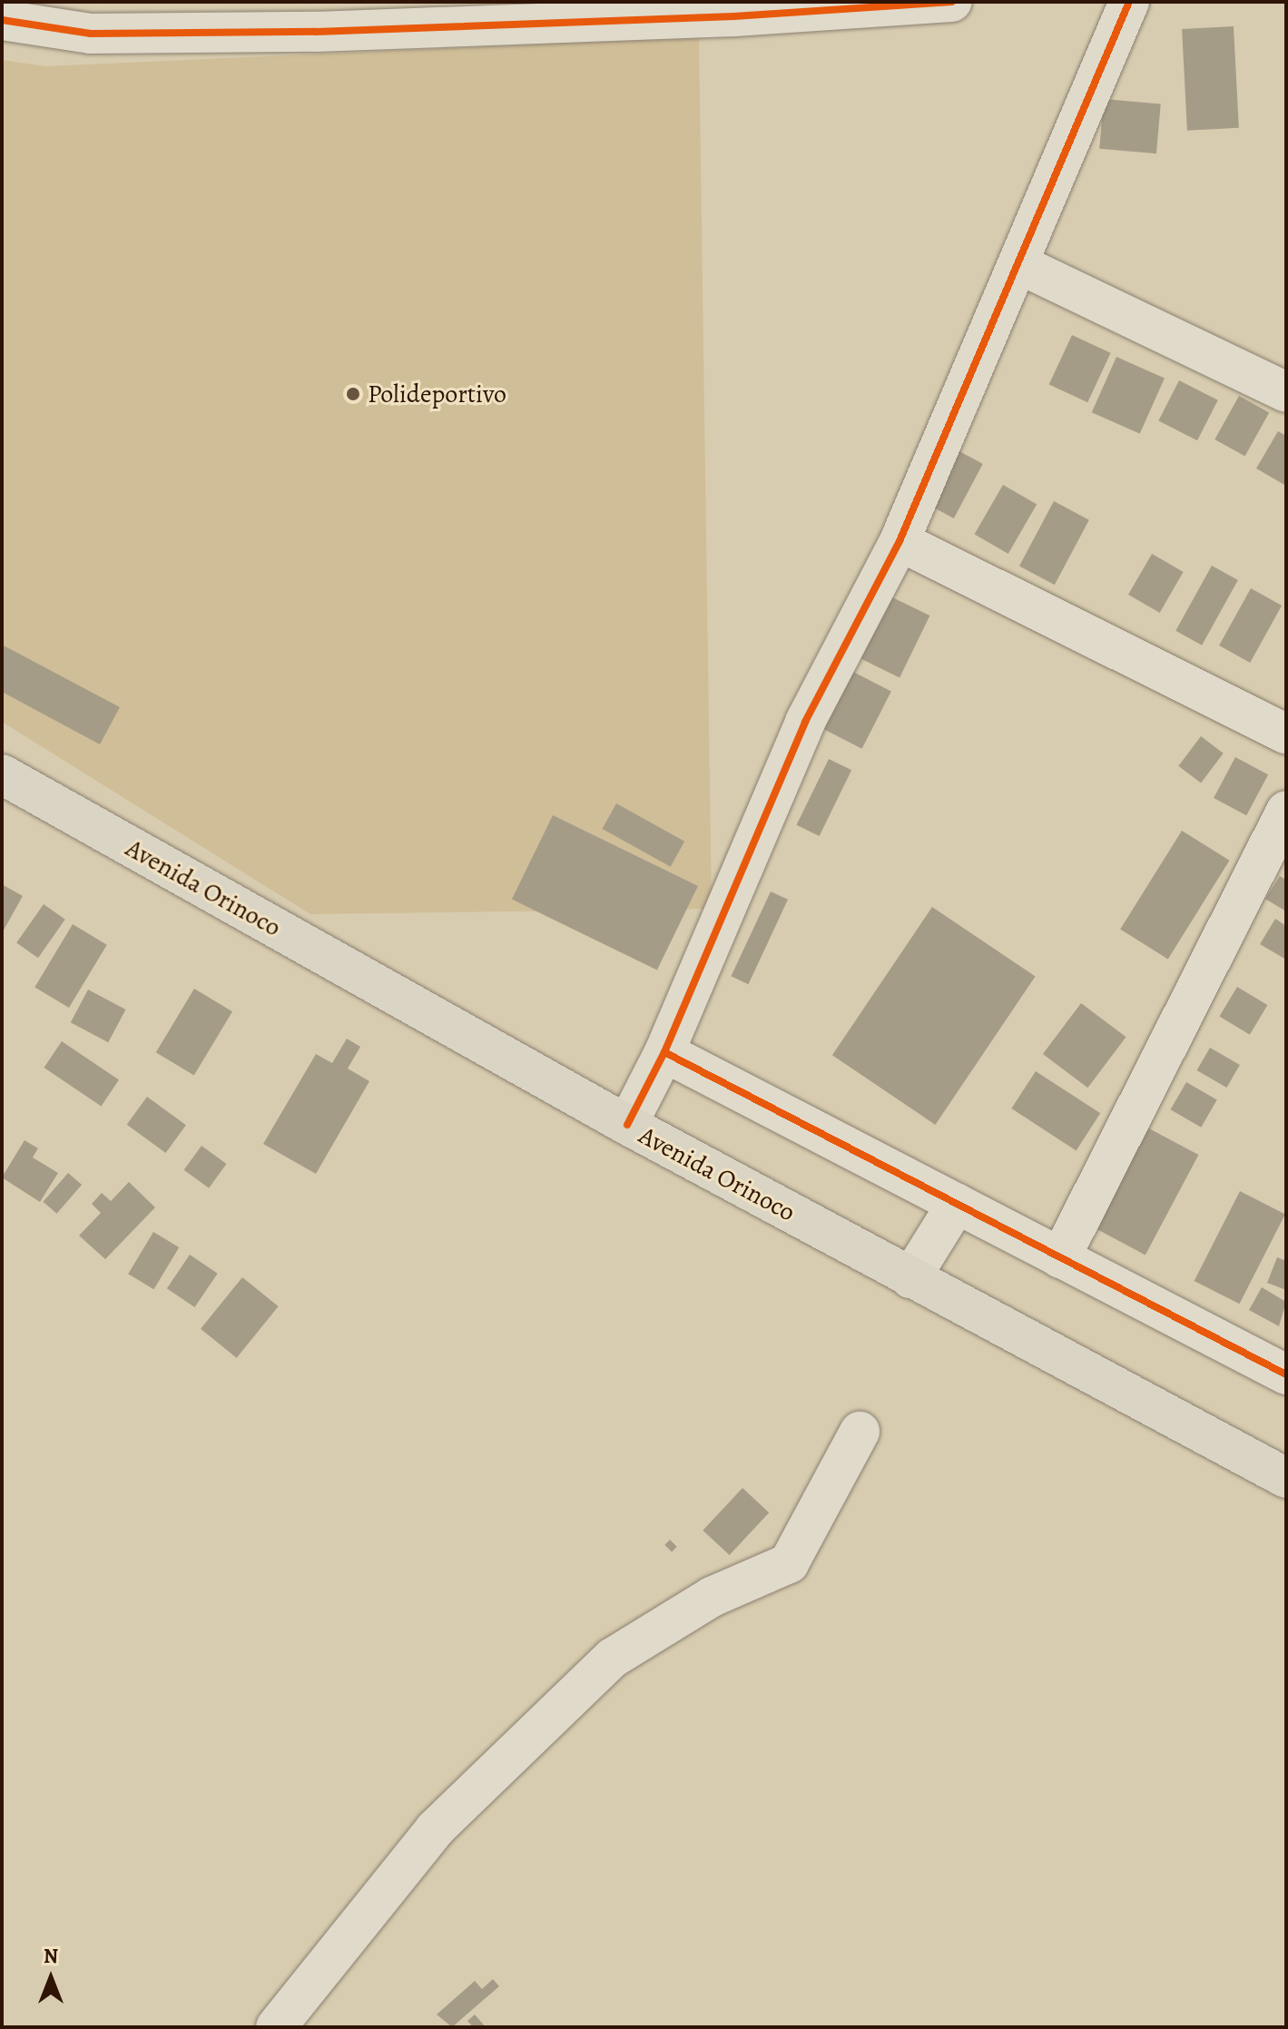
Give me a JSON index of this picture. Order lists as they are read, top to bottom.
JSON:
{
  "streets": {
    "main road": ["Avenida Orinoco"]
  },
  "places": ["Polideportivo"],
  "north": "top"
}
